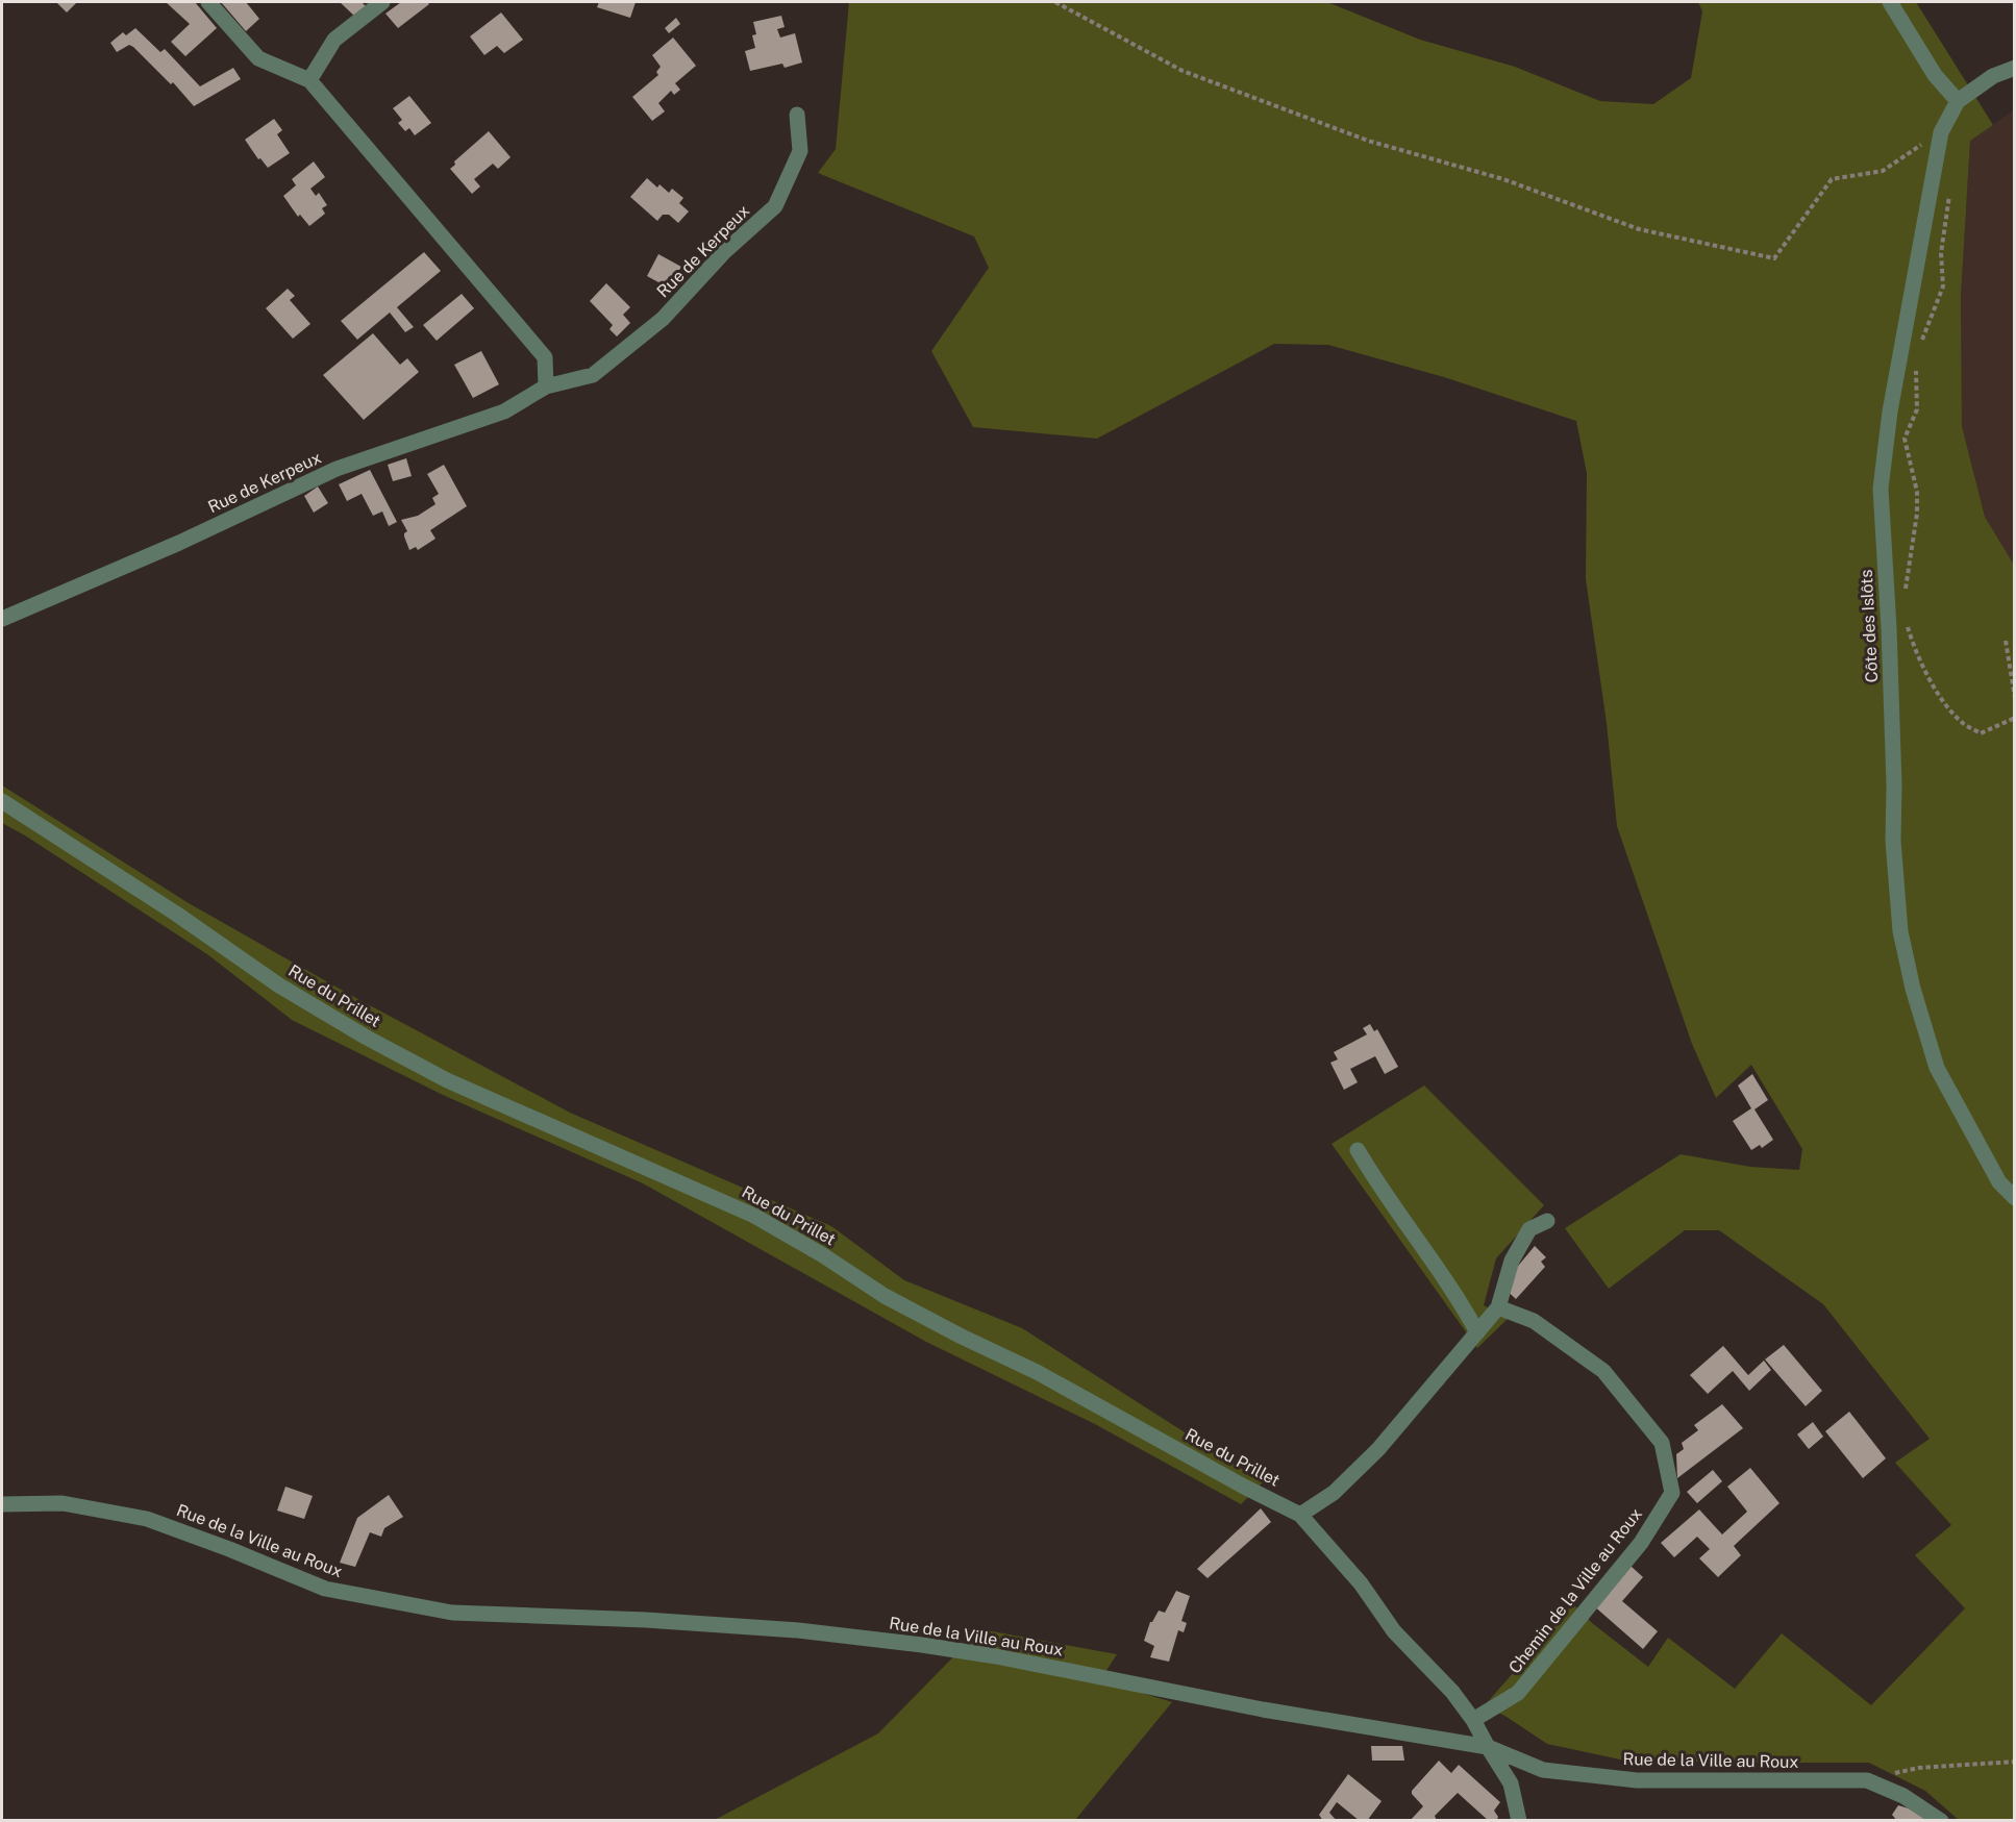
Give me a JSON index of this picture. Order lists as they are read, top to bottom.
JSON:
{
  "streets": {
    "street": [
      "Rue de Kerpeux",
      "Côte des Islôts",
      "Rue du Prillet",
      "Rue de la Ville au Roux",
      "Chemin de la Ville au Roux"
    ]
  },
  "crossings": [
    ["Rue du Prillet", "Rue de la Ville au Roux"],
    ["Rue du Prillet", "Chemin de la Ville au Roux"]
  ]
}
